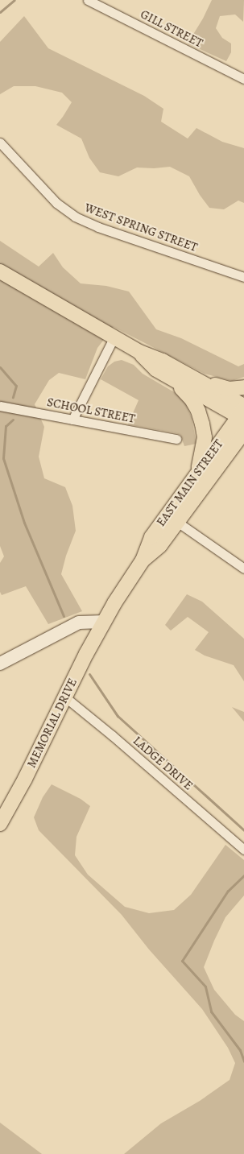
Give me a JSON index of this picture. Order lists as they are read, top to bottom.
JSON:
{
  "streets": {
    "main road": ["EAST MAIN STREET", "MEMORIAL DRIVE"],
    "street": [
      "GILL STREET",
      "WEST SPRING STREET",
      "SCHOOL STREET",
      "LADGE DRIVE"
    ]
  },
  "crossings": [
    ["EAST MAIN STREET", "MEMORIAL DRIVE"],
    ["MEMORIAL DRIVE", "LADGE DRIVE"]
  ]
}
